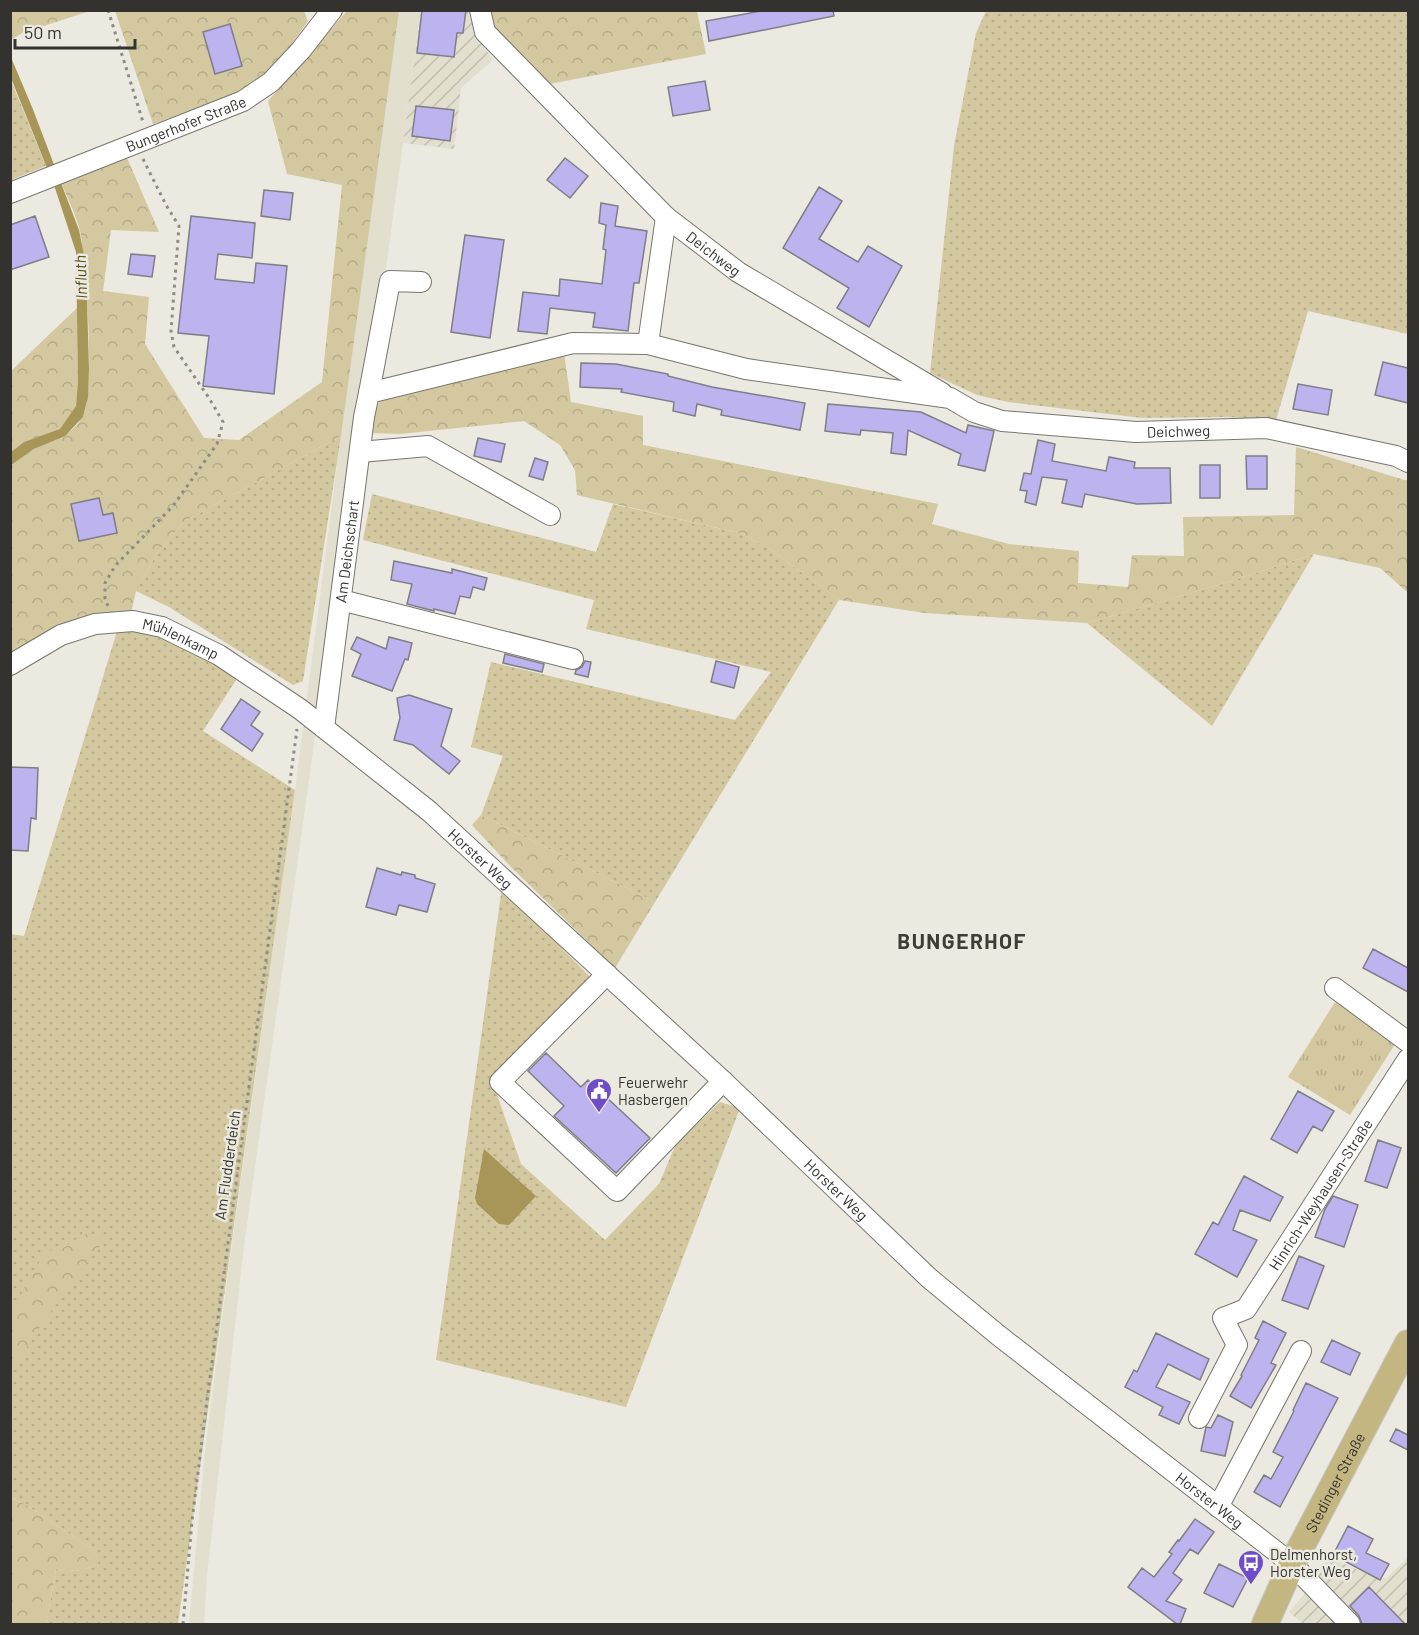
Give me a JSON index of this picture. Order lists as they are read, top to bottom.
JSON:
{
  "streets": {
    "main road": ["Stedinger Straße"],
    "street": [
      "Bungerhofer Straße",
      "Deichweg",
      "Am Deichschart",
      "Mühlenkamp",
      "Horster Weg",
      "Hinrich-Weyhausen-Straße"
    ],
    "path": ["Am Fludderdeich"]
  },
  "crossings": [
    ["Deichweg", "Am Deichschart"],
    ["Am Deichschart", "Mühlenkamp"],
    ["Am Deichschart", "Horster Weg"],
    ["Mühlenkamp", "Horster Weg"],
    ["Mühlenkamp", "Am Fludderdeich"],
    ["Horster Weg", "Stedinger Straße"]
  ],
  "districts": ["BUNGERHOF"],
  "water": ["Influth"],
  "places": {
    "public building": ["Feuerwehr Hasbergen"],
    "bus stop": ["Delmenhorst, Horster Weg"]
  },
  "scale_bar": "50 m"
}
